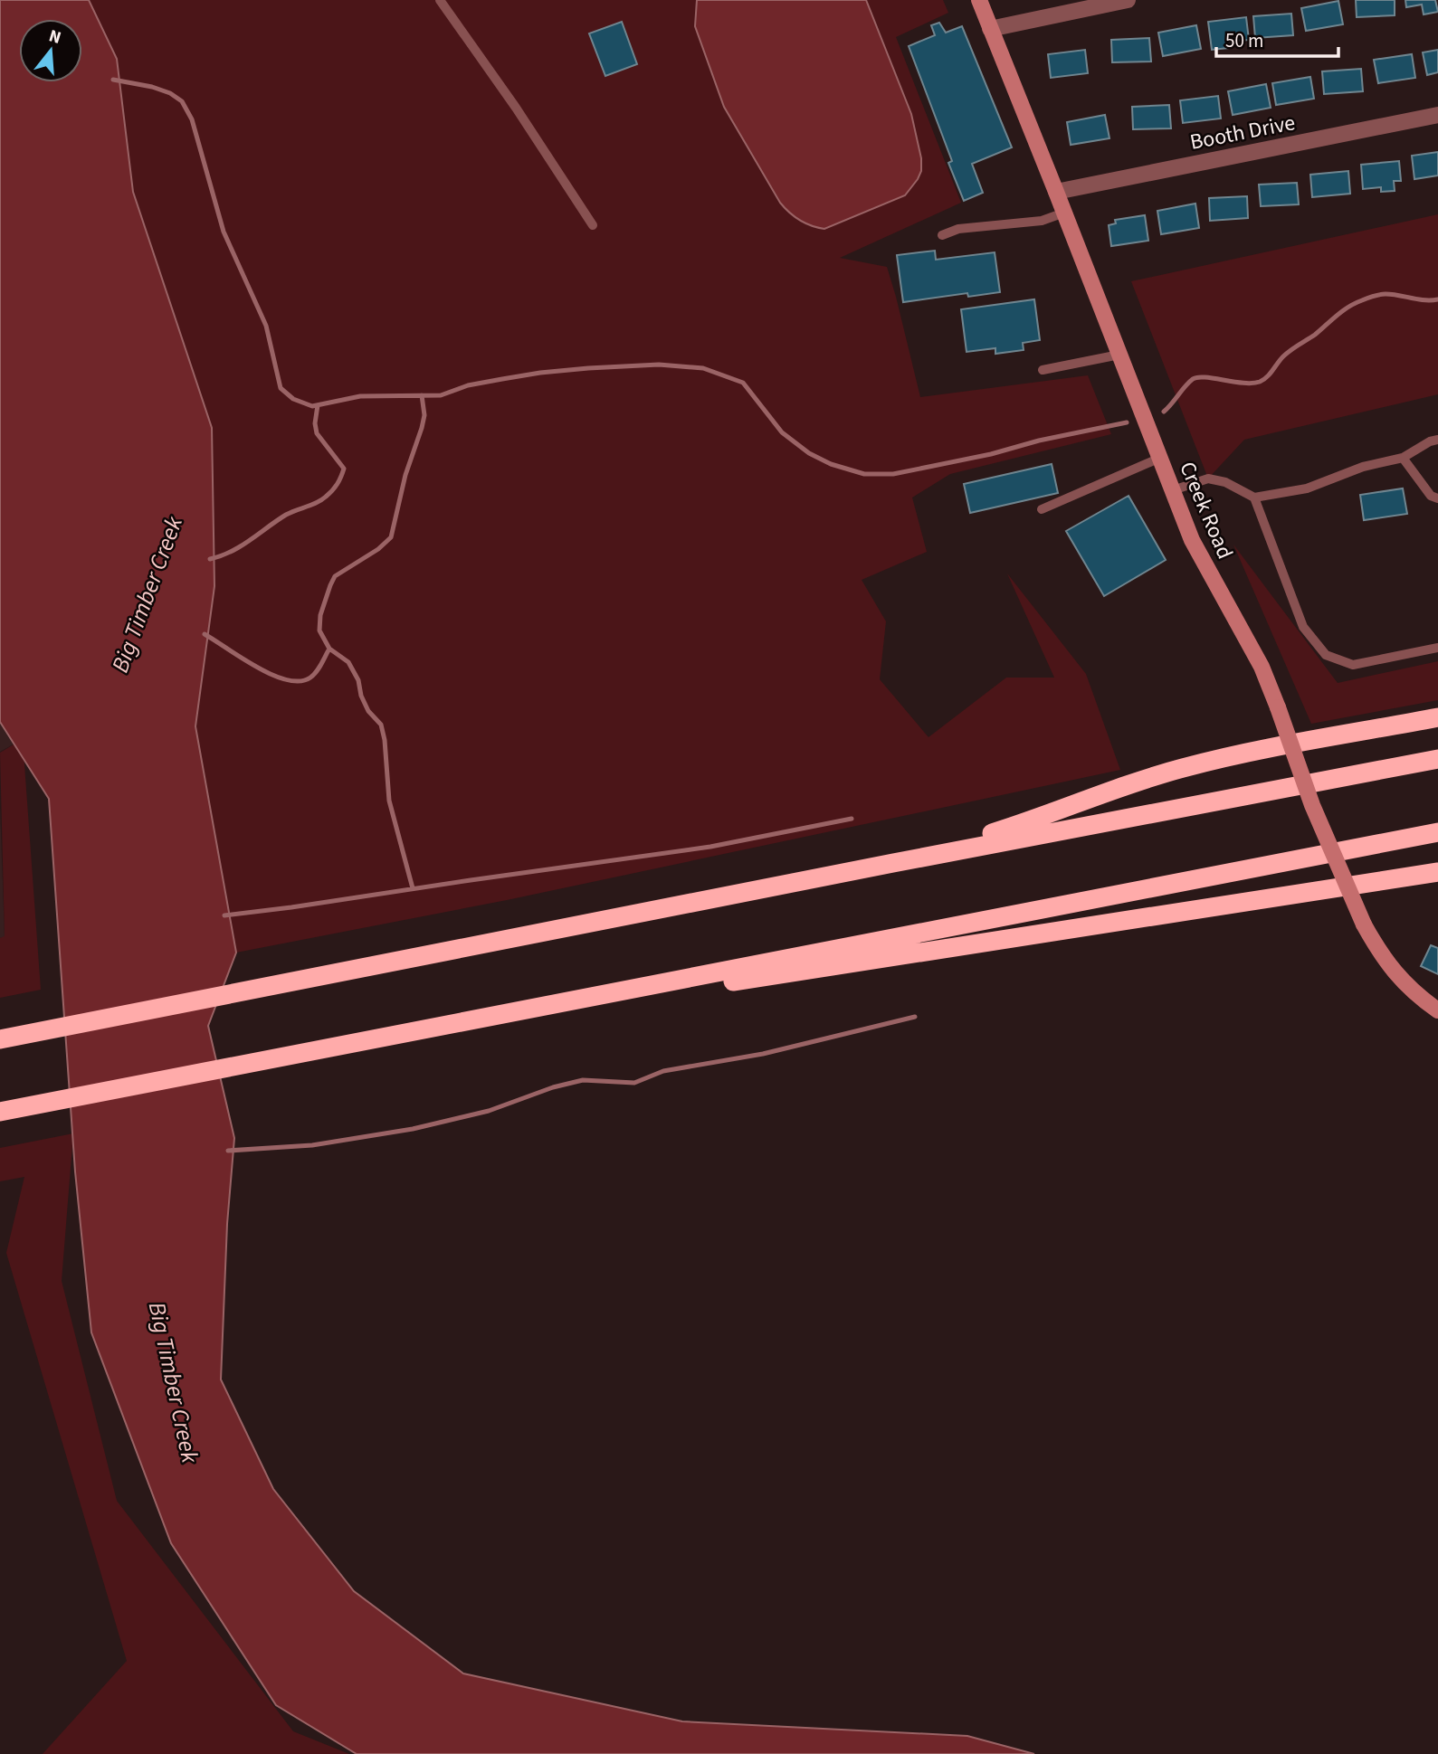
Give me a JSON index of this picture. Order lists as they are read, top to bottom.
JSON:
{
  "streets": {
    "street": ["Booth Drive", "Creek Road"]
  },
  "crossings": [
    ["Booth Drive", "Creek Road"]
  ],
  "water": ["Big Timber Creek"],
  "scale_bar": "50 m",
  "north": "top"
}
